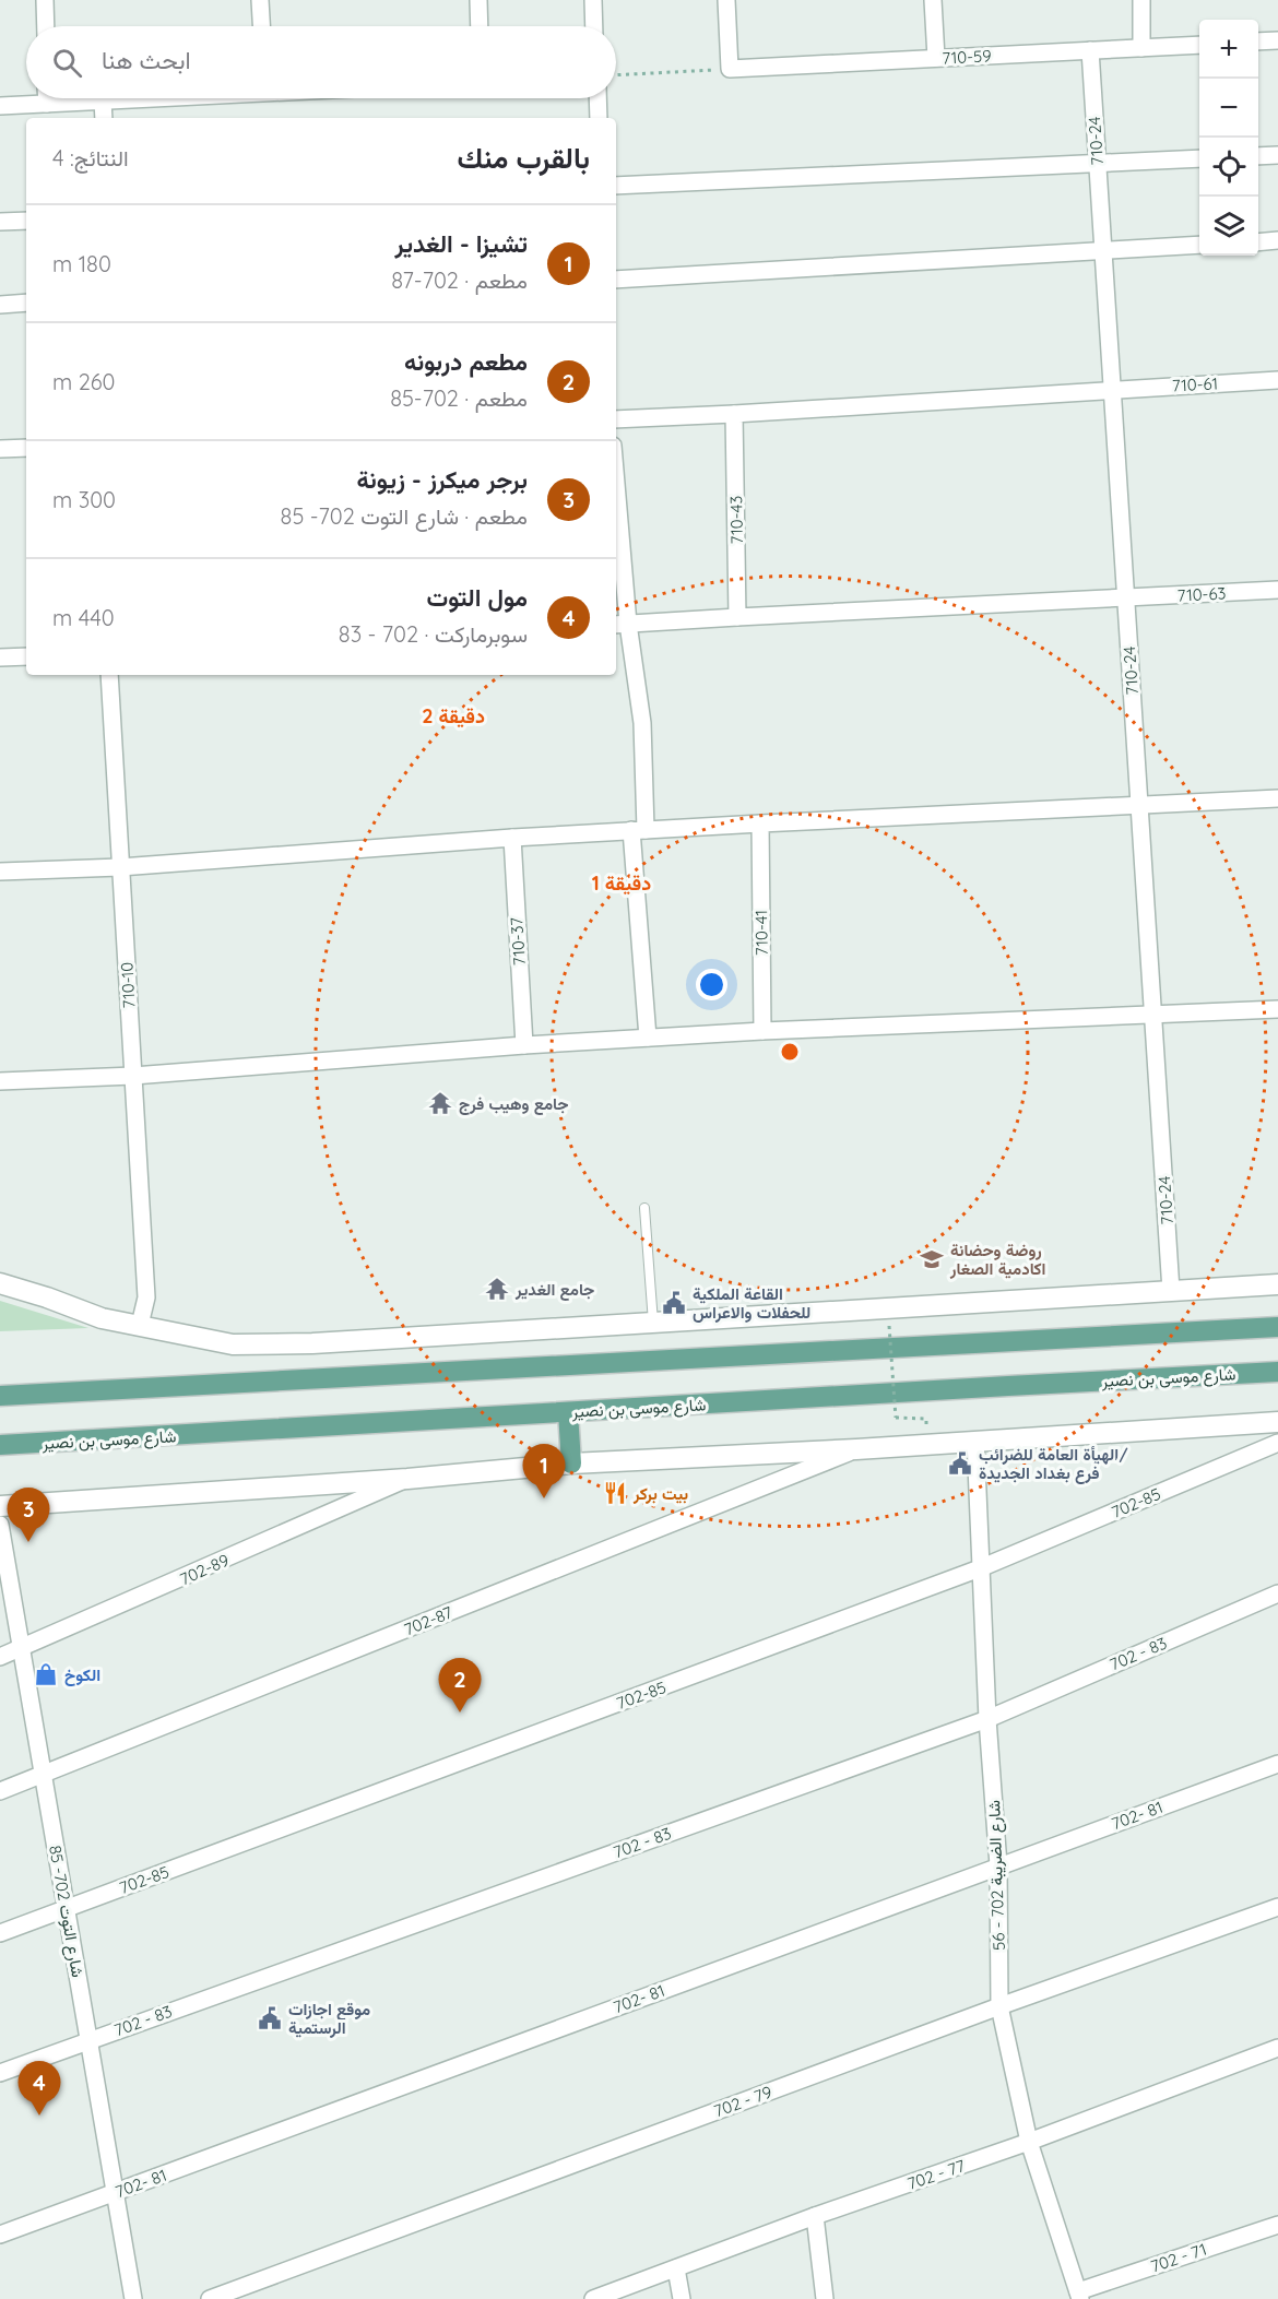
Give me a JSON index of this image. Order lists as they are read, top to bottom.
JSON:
{
  "streets": {
    "main road": ["شارع موسى بن نصير"],
    "street": [
      "710-59",
      "710-24",
      "710-61",
      "710-43",
      "710-63",
      "710-41",
      "710-37",
      "710-10",
      "702-85",
      "702-89",
      "702-87",
      "702 - 83",
      "702- 81",
      "شارع الضريبة 702 - 56",
      "شارع التوت 702- 85",
      "702 - 79",
      "702 - 77",
      "702 - 71"
    ]
  },
  "crossings": [
    ["710-59", "710-24"],
    ["710-24", "710-61"],
    ["710-24", "710-63"],
    ["702-85", "شارع الضريبة 702 - 56"],
    ["702-85", "شارع التوت 702- 85"],
    ["702-89", "شارع التوت 702- 85"],
    ["702-87", "شارع التوت 702- 85"],
    ["702 - 83", "شارع الضريبة 702 - 56"],
    ["702 - 83", "شارع التوت 702- 85"],
    ["702- 81", "شارع الضريبة 702 - 56"],
    ["702- 81", "شارع التوت 702- 85"],
    ["شارع الضريبة 702 - 56", "702 - 79"],
    ["شارع الضريبة 702 - 56", "702 - 77"],
    ["شارع الضريبة 702 - 56", "702 - 71"]
  ],
  "places": {
    "temple": ["جامع وهيب فرج", "جامع الغدير"],
    "school or university": ["روضة وحضانة اكادمية الصغار"],
    "public building": ["القاعة الملكية للحفلات والاعراس", "الهيأة العامة للضرائب/ فرع بغداد الجديدة", "موقع اجازات الرستمية"],
    "restaurant": ["بيت بركر"],
    "shop": ["الكوخ"]
  },
  "page": {
    "map_buttons": ["+", "−"],
    "search": "ابحث هنا",
    "heading": ["بالقرب منك", "النتائج: 4"],
    "list": [
      {
        "mark": "1",
        "name": "تشيزا - الغدير",
        "note": "مطعم · 702-87",
        "value": "180 m"
      },
      {
        "mark": "2",
        "name": "مطعم دربونه",
        "note": "مطعم · 702-85",
        "value": "260 m"
      },
      {
        "mark": "3",
        "name": "برجر ميكرز - زيونة",
        "note": "مطعم · شارع التوت 702- 85",
        "value": "300 m"
      },
      {
        "mark": "4",
        "name": "مول التوت",
        "note": "سوبرماركت · 702 - 83",
        "value": "440 m"
      }
    ],
    "pins": [
      "1",
      "3",
      "2",
      "4"
    ]
  },
  "rings": ["2 دقيقة", "1 دقيقة"]
}
